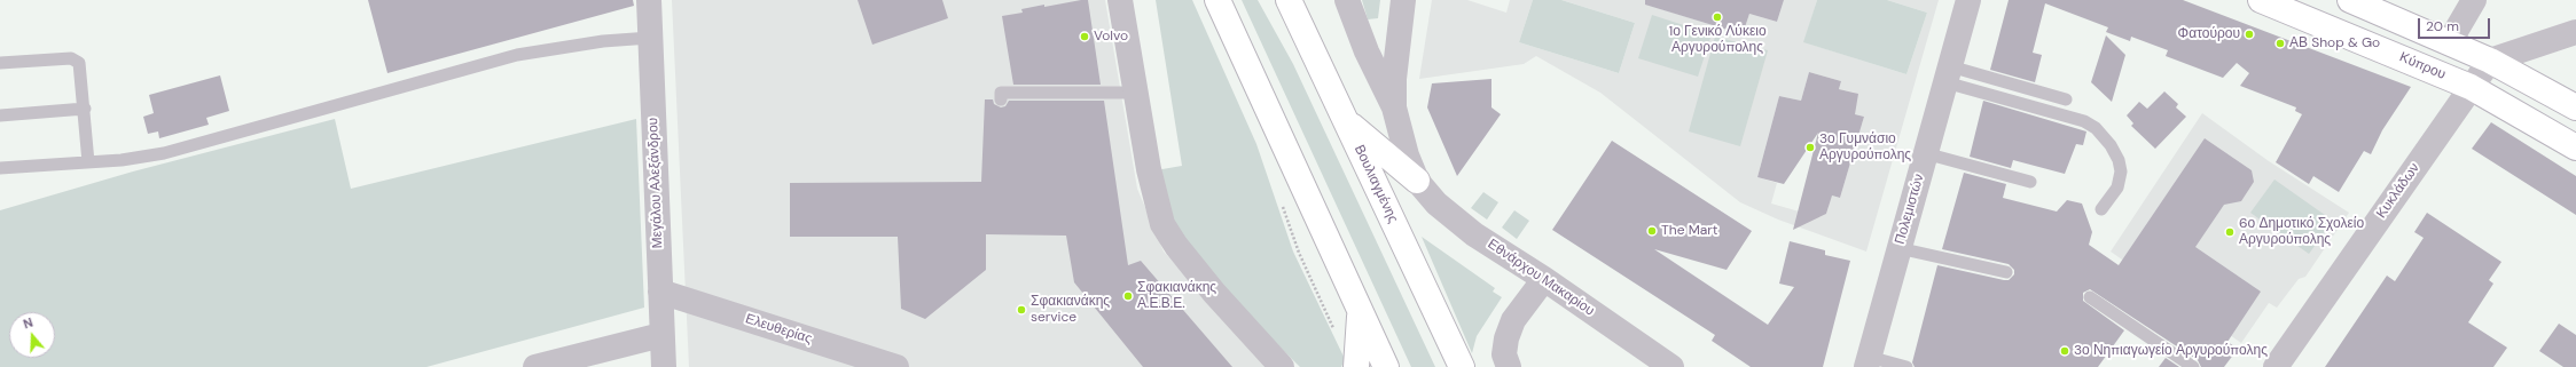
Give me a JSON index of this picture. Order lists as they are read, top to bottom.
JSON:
{
  "streets": {
    "main road": ["Κύπρου", "Βουλιαγμένης"],
    "street": [
      "Μεγάλου Αλεξάνδρου",
      "Κυκλάδων",
      "Πολεμιστών",
      "Εθνάρχου Μακαρίου",
      "Ελευθερίας"
    ]
  },
  "crossings": [
    ["Κύπρου", "Κυκλάδων"],
    ["Μεγάλου Αλεξάνδρου", "Ελευθερίας"]
  ],
  "places": [
    "1ο Γενικό Λύκειο Αργυρούπολης",
    "Φατούρου",
    "Volvo",
    "ΑΒ Shop & Go",
    "3ο Γυμνάσιο Αργυρούπολης",
    "The Mart",
    "6ο Δημοτικό Σχολείο Αργυρούπολης",
    "Σφακιανάκης Α.Ε.Β.Ε.",
    "Σφακιανάκης service",
    "3ο Νηπιαγωγείο Αργυρούπολης"
  ],
  "scale_bar": "20 m",
  "north": "top"
}
